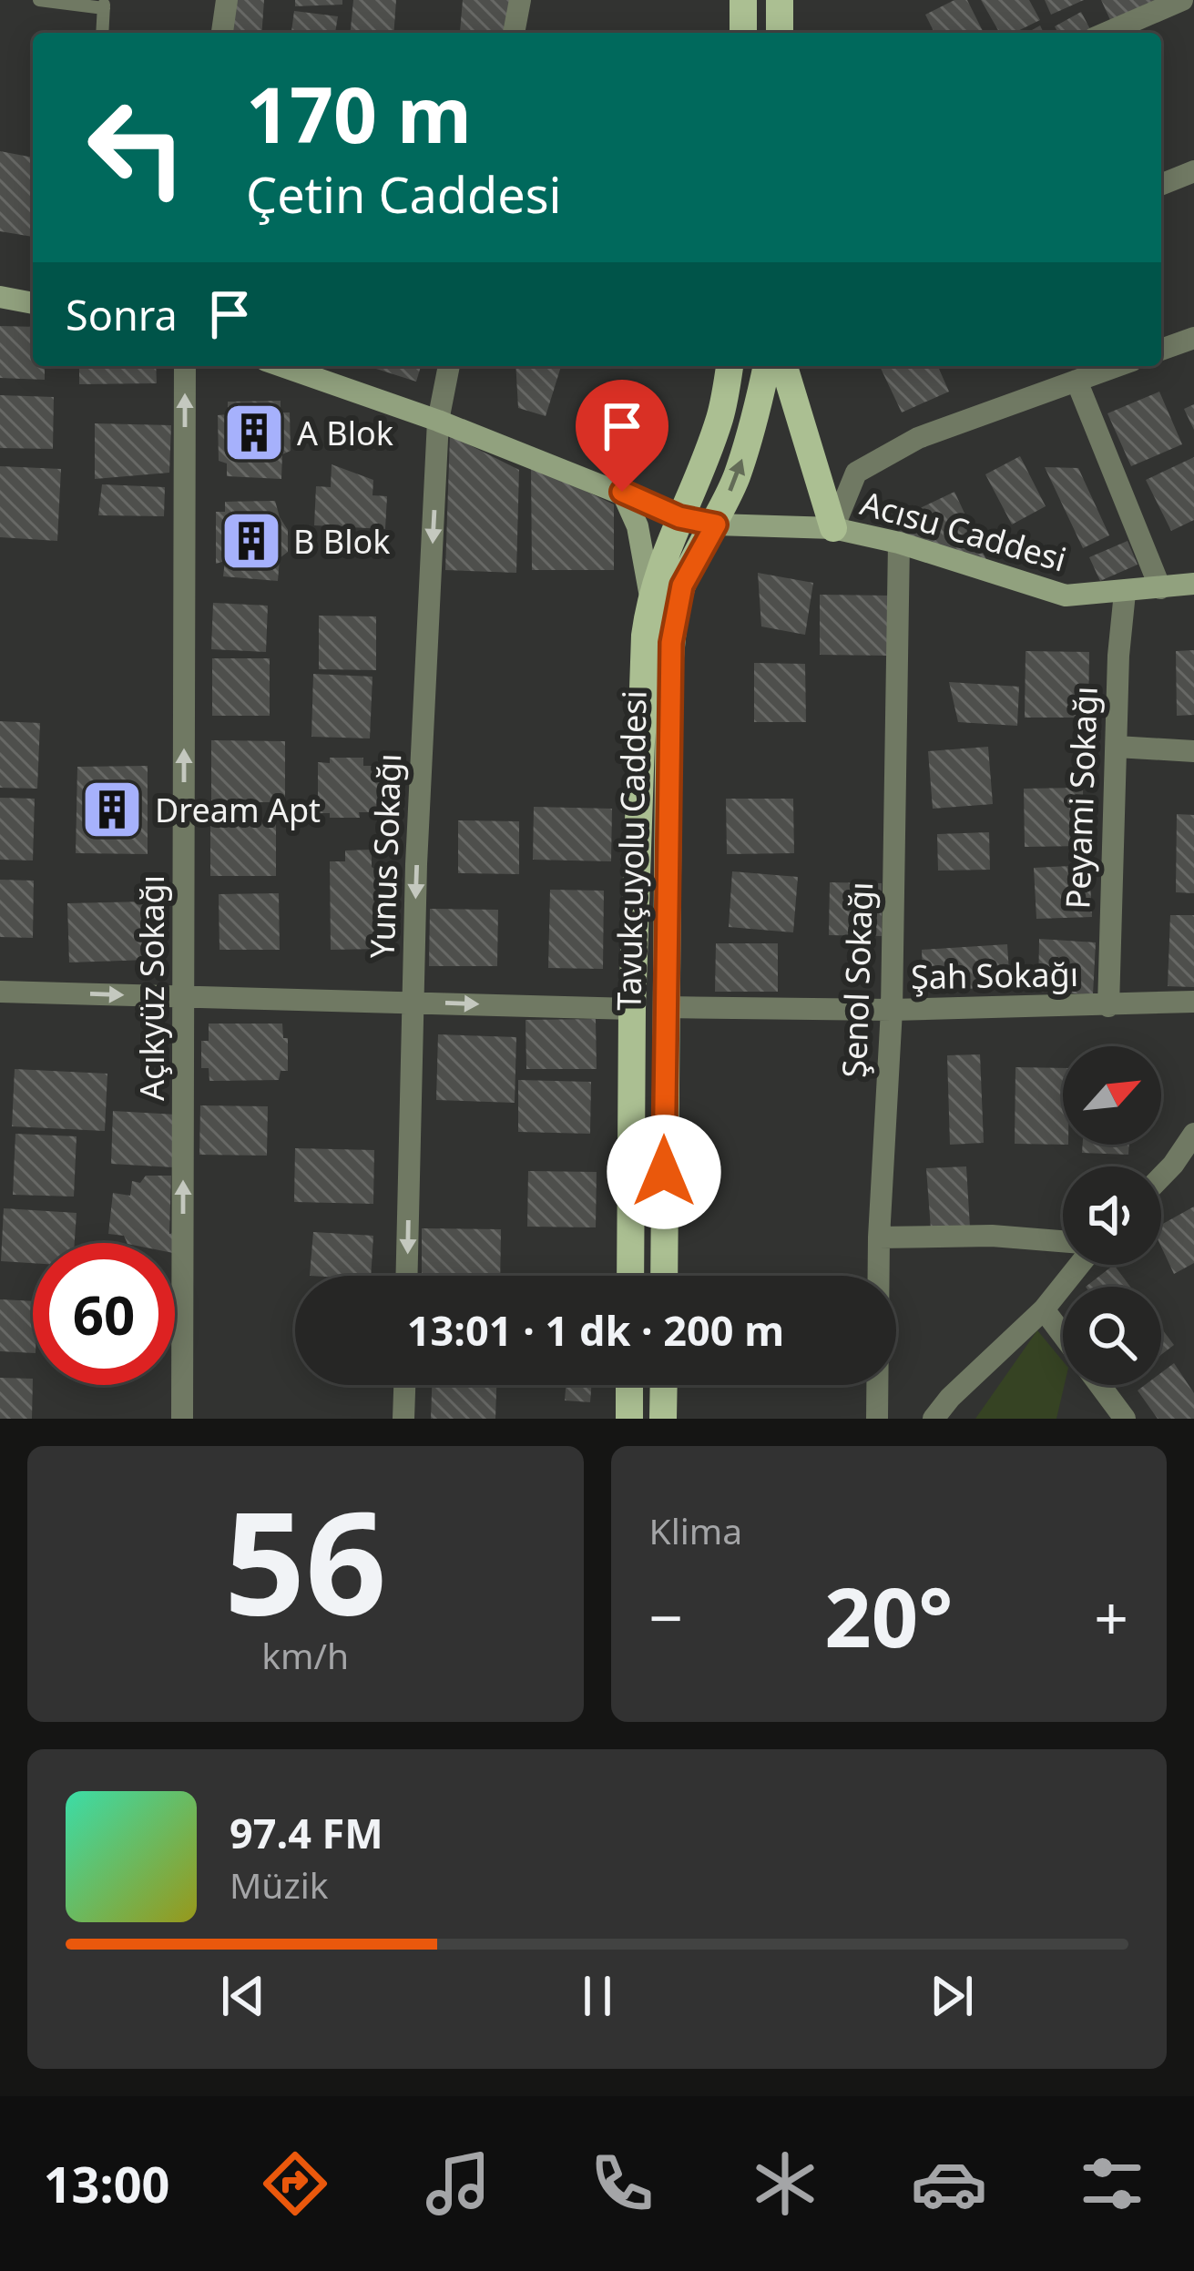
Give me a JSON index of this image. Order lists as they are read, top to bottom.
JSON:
{
  "streets": {
    "main road": ["Tavukçuyolu Caddesi"],
    "street": [
      "Acısu Caddesi",
      "Peyami Sokağı",
      "Yunus Sokağı",
      "Şah Sokağı",
      "Şenol Sokağı",
      "Açıkyüz Sokağı"
    ]
  },
  "crossings": [
    ["Acısu Caddesi", "Peyami Sokağı"],
    ["Acısu Caddesi", "Tavukçuyolu Caddesi"],
    ["Acısu Caddesi", "Yunus Sokağı"],
    ["Acısu Caddesi", "Şenol Sokağı"],
    ["Peyami Sokağı", "Şah Sokağı"],
    ["Tavukçuyolu Caddesi", "Şah Sokağı"],
    ["Şah Sokağı", "Şenol Sokağı"]
  ],
  "one_way": ["Yunus Sokağı", "Açıkyüz Sokağı"],
  "places": {
    "building": ["A Blok", "B Blok", "Dream Apt"]
  },
  "north": "top right",
  "page": {
    "turn": ["170 m", "Çetin Caddesi"],
    "then": "Sonra",
    "limit": "60",
    "trip": "13:01 · 1 dk · 200 m",
    "tile": [
      ["56", "km/h"],
      "Klima"
    ],
    "heat": ["−", "20°", "+"],
    "song": ["97.4 FM", "Müzik"],
    "tabs": "13:00"
  }
}
